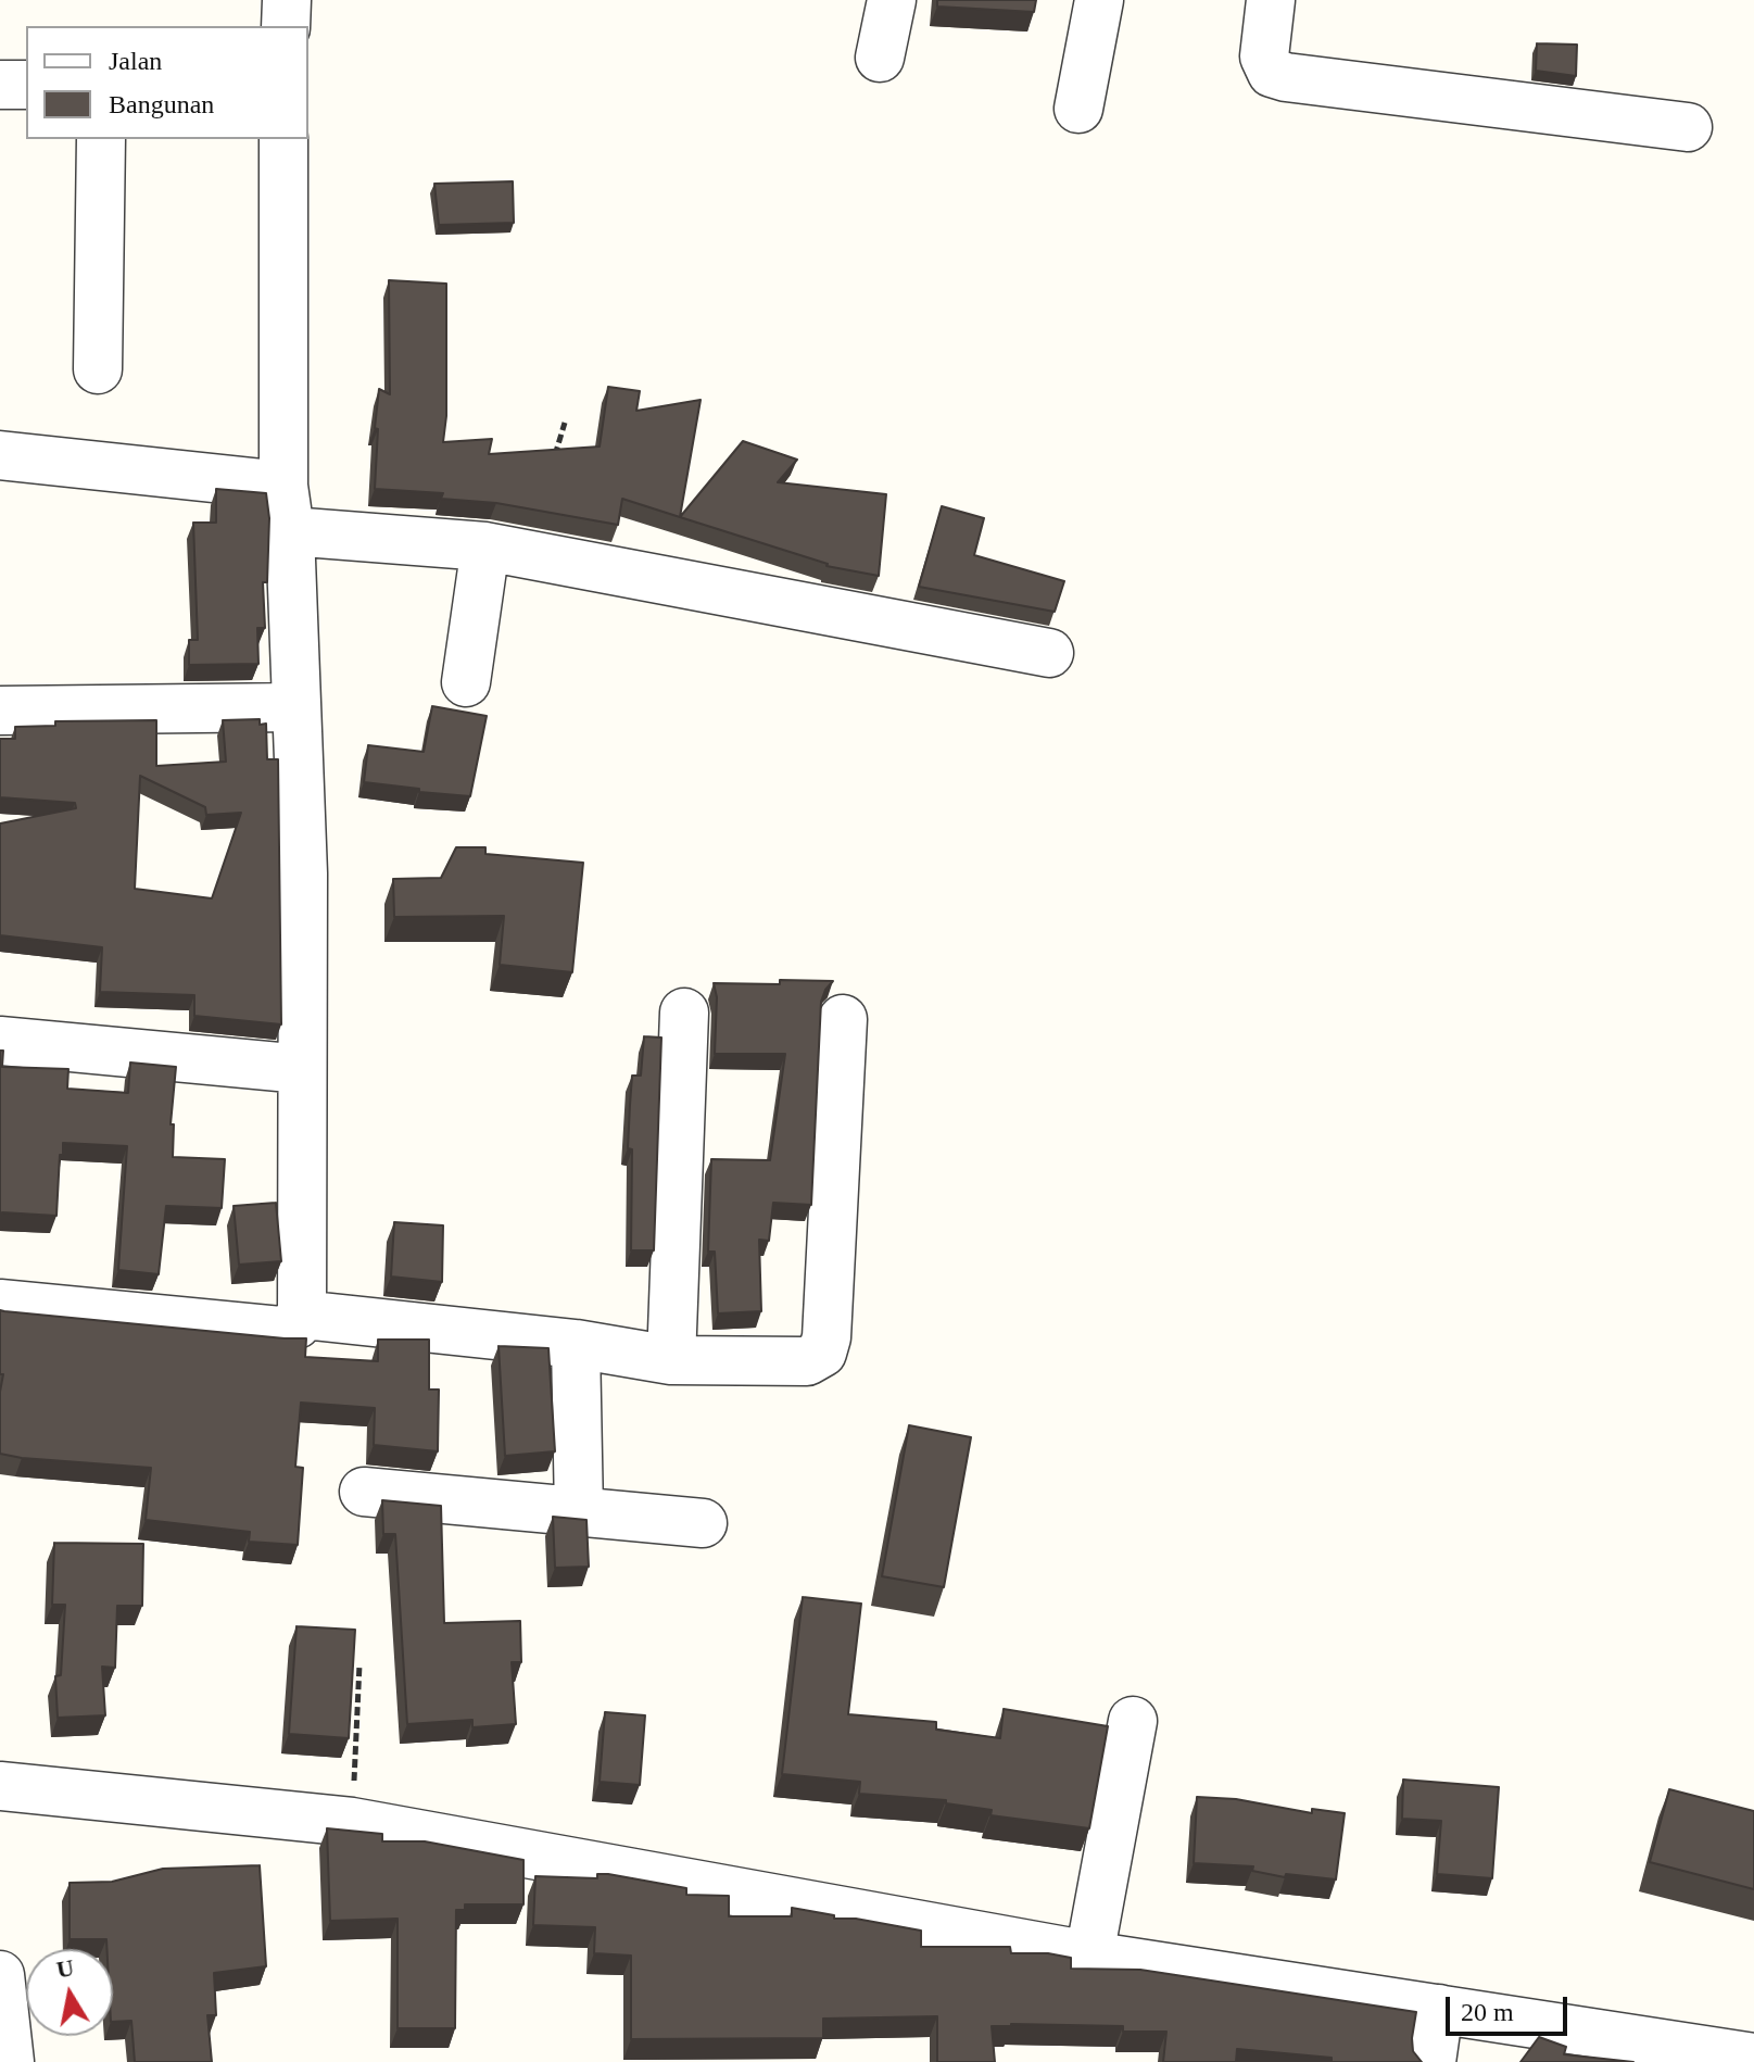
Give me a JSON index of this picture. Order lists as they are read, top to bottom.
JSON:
{
  "legend": ["Jalan", "Bangunan"],
  "scale_bar": "20 m",
  "north": "top"
}
